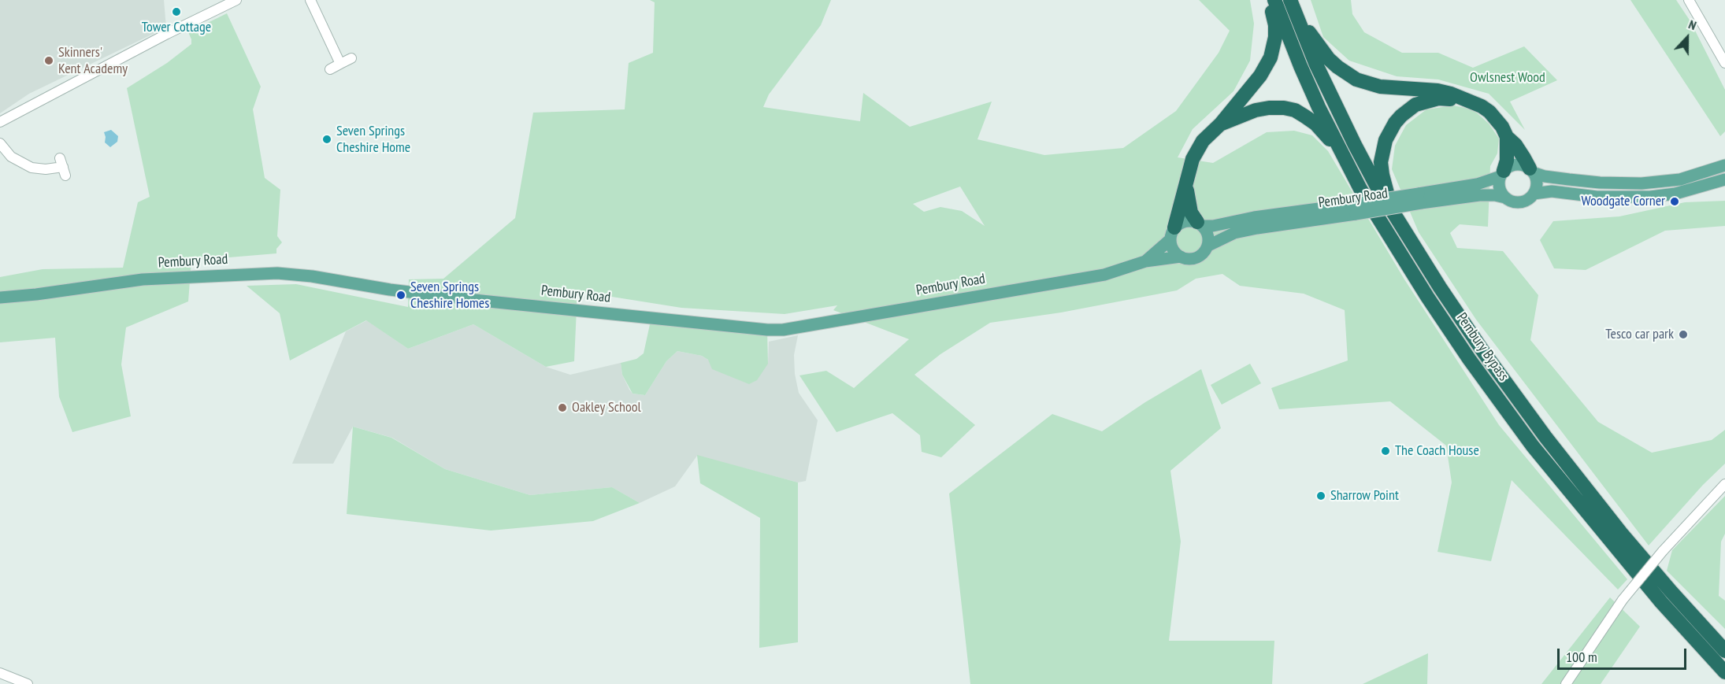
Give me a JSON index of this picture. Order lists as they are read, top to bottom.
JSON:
{
  "streets": {
    "highway": ["Pembury Bypass"],
    "main road": ["Pembury Road"]
  },
  "parks": ["Owlsnest Wood"],
  "places": [
    "Tower Cottage",
    "Skinners' Kent Academy",
    "Seven Springs Cheshire Home",
    "Woodgate Corner",
    "Seven Springs Cheshire Homes",
    "Tesco car park",
    "Oakley School",
    "The Coach House",
    "Sharrow Point"
  ],
  "scale_bar": "100 m",
  "north": "top"
}
